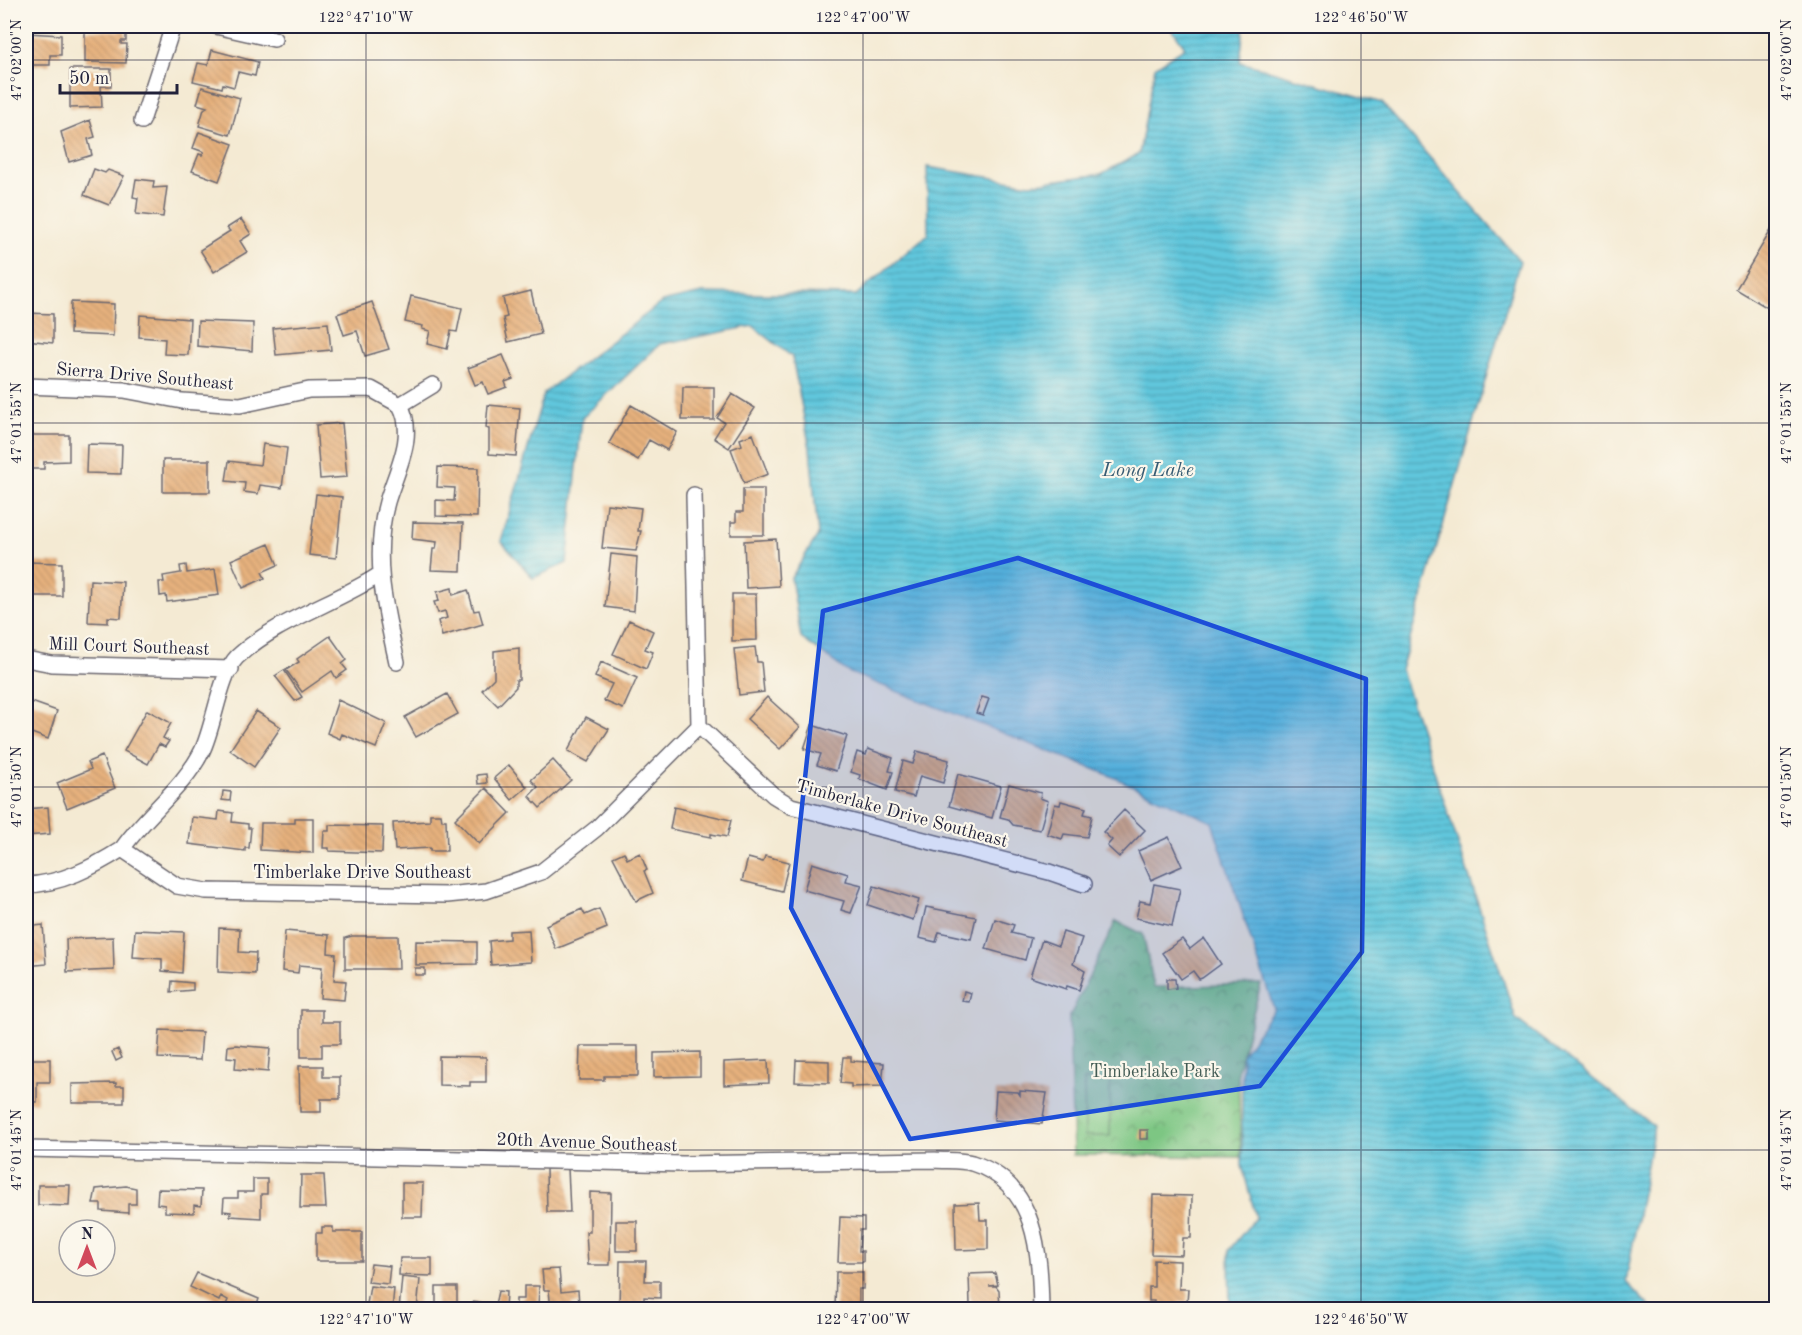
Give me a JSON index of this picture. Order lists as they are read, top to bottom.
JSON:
{
  "streets": {
    "street": [
      "Sierra Drive Southeast",
      "Mill Court Southeast",
      "Timberlake Drive Southeast",
      "20th Avenue Southeast"
    ]
  },
  "water": ["Long Lake"],
  "parks": ["Timberlake Park"],
  "scale_bar": "50 m",
  "north": "top",
  "coordinates": [
    "122°47'10\"W",
    "122°47'00\"W",
    "122°46'50\"W",
    "47°02'00\"N",
    "47°01'55\"N",
    "47°01'50\"N",
    "47°01'45\"N"
  ]
}
